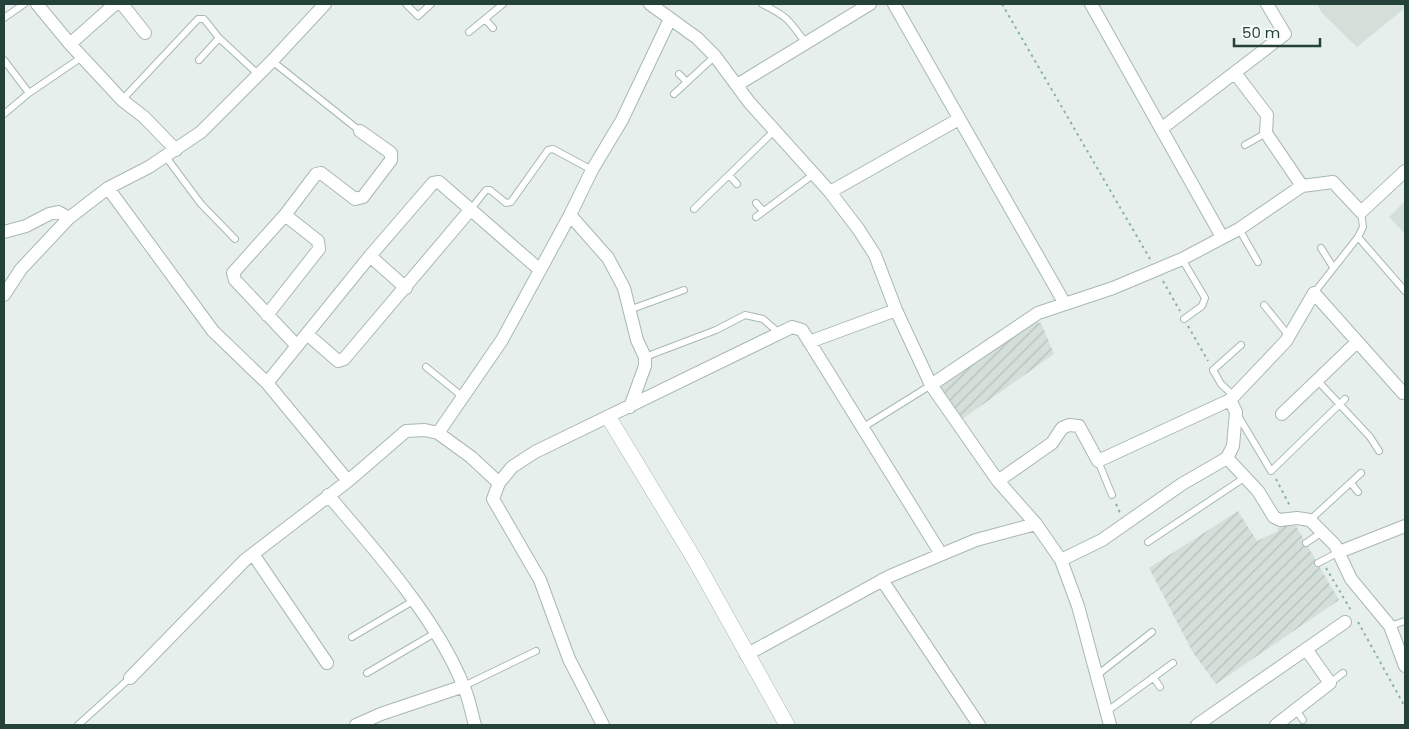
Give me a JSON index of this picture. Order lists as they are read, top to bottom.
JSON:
{
  "scale_bar": "50 m"
}
